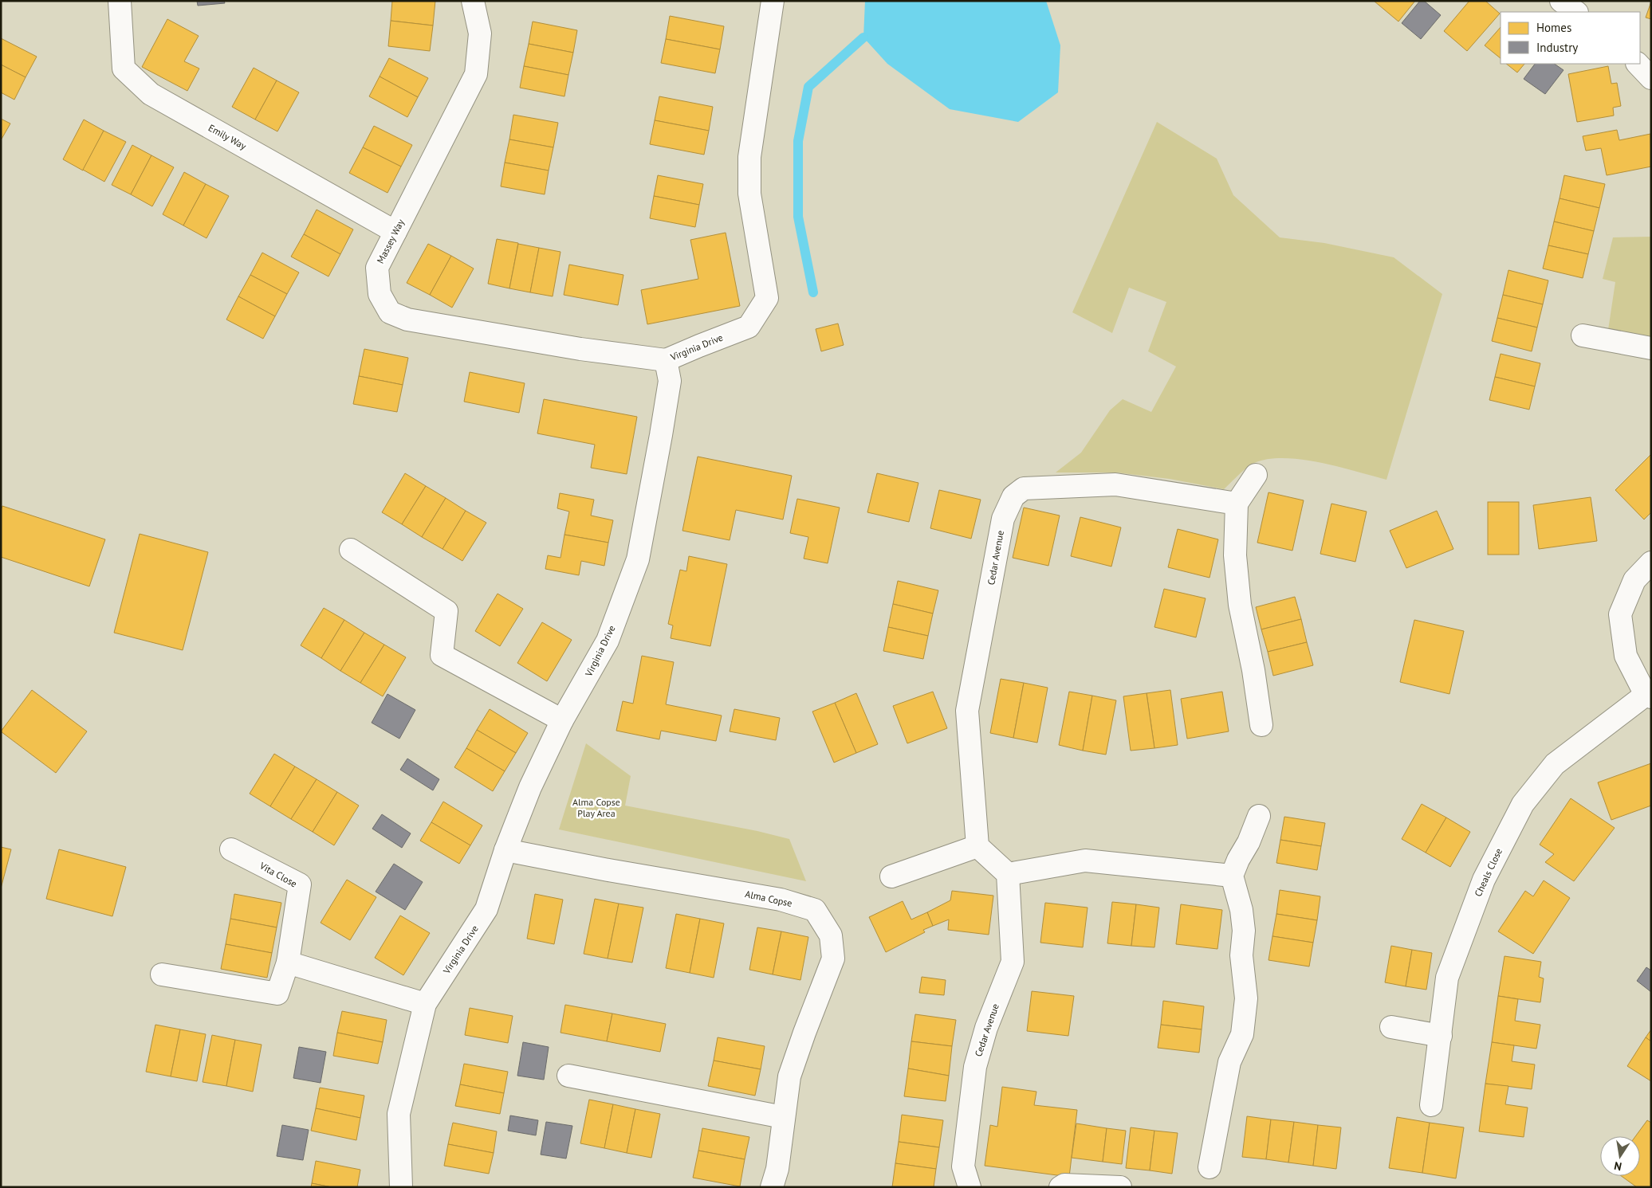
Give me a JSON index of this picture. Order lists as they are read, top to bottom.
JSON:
{
  "streets": {
    "street": [
      "Emily Way",
      "Massey Way",
      "Virginia Drive",
      "Cedar Avenue",
      "Cheals Close",
      "Vita Close",
      "Alma Copse"
    ]
  },
  "crossings": [
    ["Emily Way", "Massey Way"],
    ["Massey Way", "Virginia Drive"],
    ["Virginia Drive", "Alma Copse"]
  ],
  "parks": ["Alma Copse Play Area"],
  "legend": ["Homes", "Industry"],
  "north": "bottom"
}
